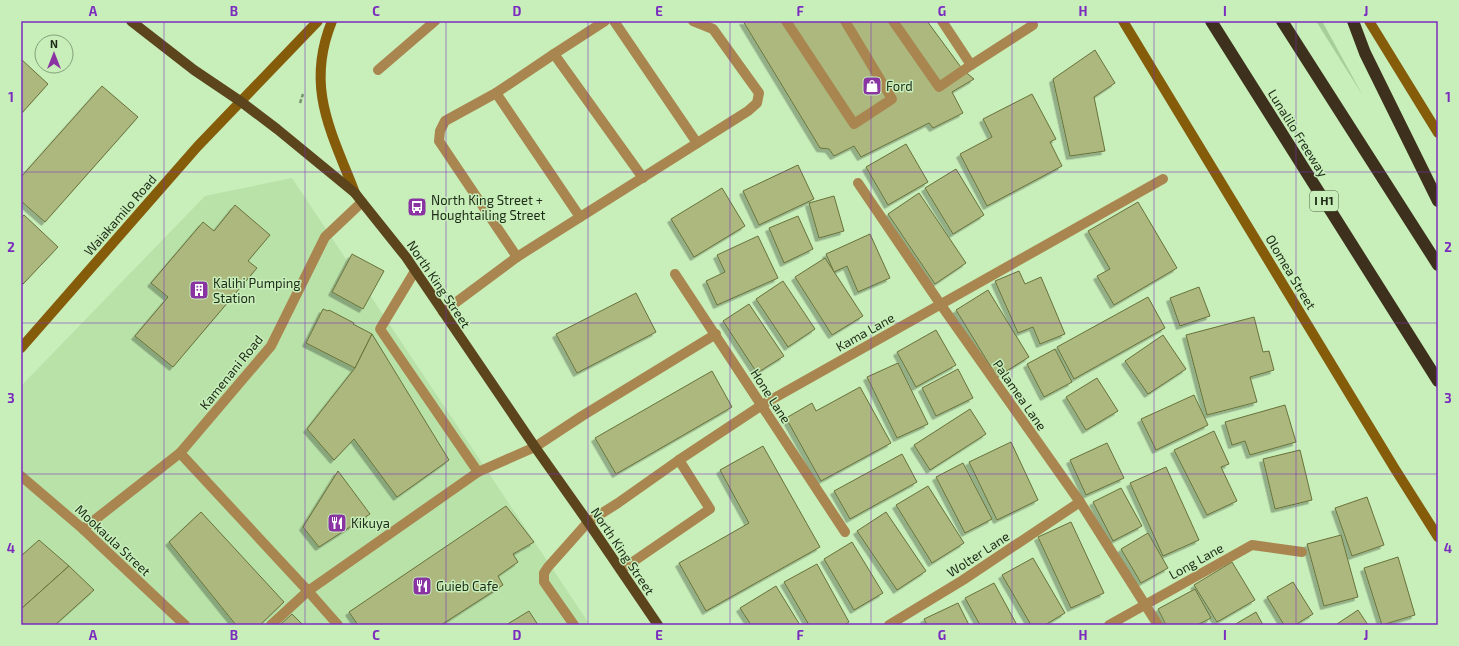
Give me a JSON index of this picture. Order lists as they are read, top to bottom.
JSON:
{
  "streets": {
    "highway": ["Lunalilo Freeway", "I H1"],
    "main road": ["Waiakamilo Road", "Olomea Street", "North King Street"],
    "street": [
      "Kama Lane",
      "Kamenani Road",
      "Palamea Lane",
      "Hone Lane",
      "Mookaula Street",
      "Wolter Lane",
      "Long Lane"
    ]
  },
  "crossings": [
    ["Waiakamilo Road", "North King Street"],
    ["North King Street", "Kama Lane"],
    ["North King Street", "Kamenani Road"],
    ["Kama Lane", "Palamea Lane"],
    ["Kama Lane", "Hone Lane"],
    ["Kamenani Road", "Mookaula Street"],
    ["Palamea Lane", "Wolter Lane"],
    ["Palamea Lane", "Long Lane"]
  ],
  "places": {
    "shop": ["Ford"],
    "bus stop": ["North King Street + Houghtailing Street"],
    "building": ["Kalihi Pumping Station"],
    "restaurant": ["Kikuya", "Guieb Cafe"]
  },
  "north": "top",
  "grid": {
    "columns": [
      "A",
      "B",
      "C",
      "D",
      "E",
      "F",
      "G",
      "H",
      "I",
      "J"
    ],
    "rows": [
      "1",
      "2",
      "3",
      "4"
    ]
  }
}
